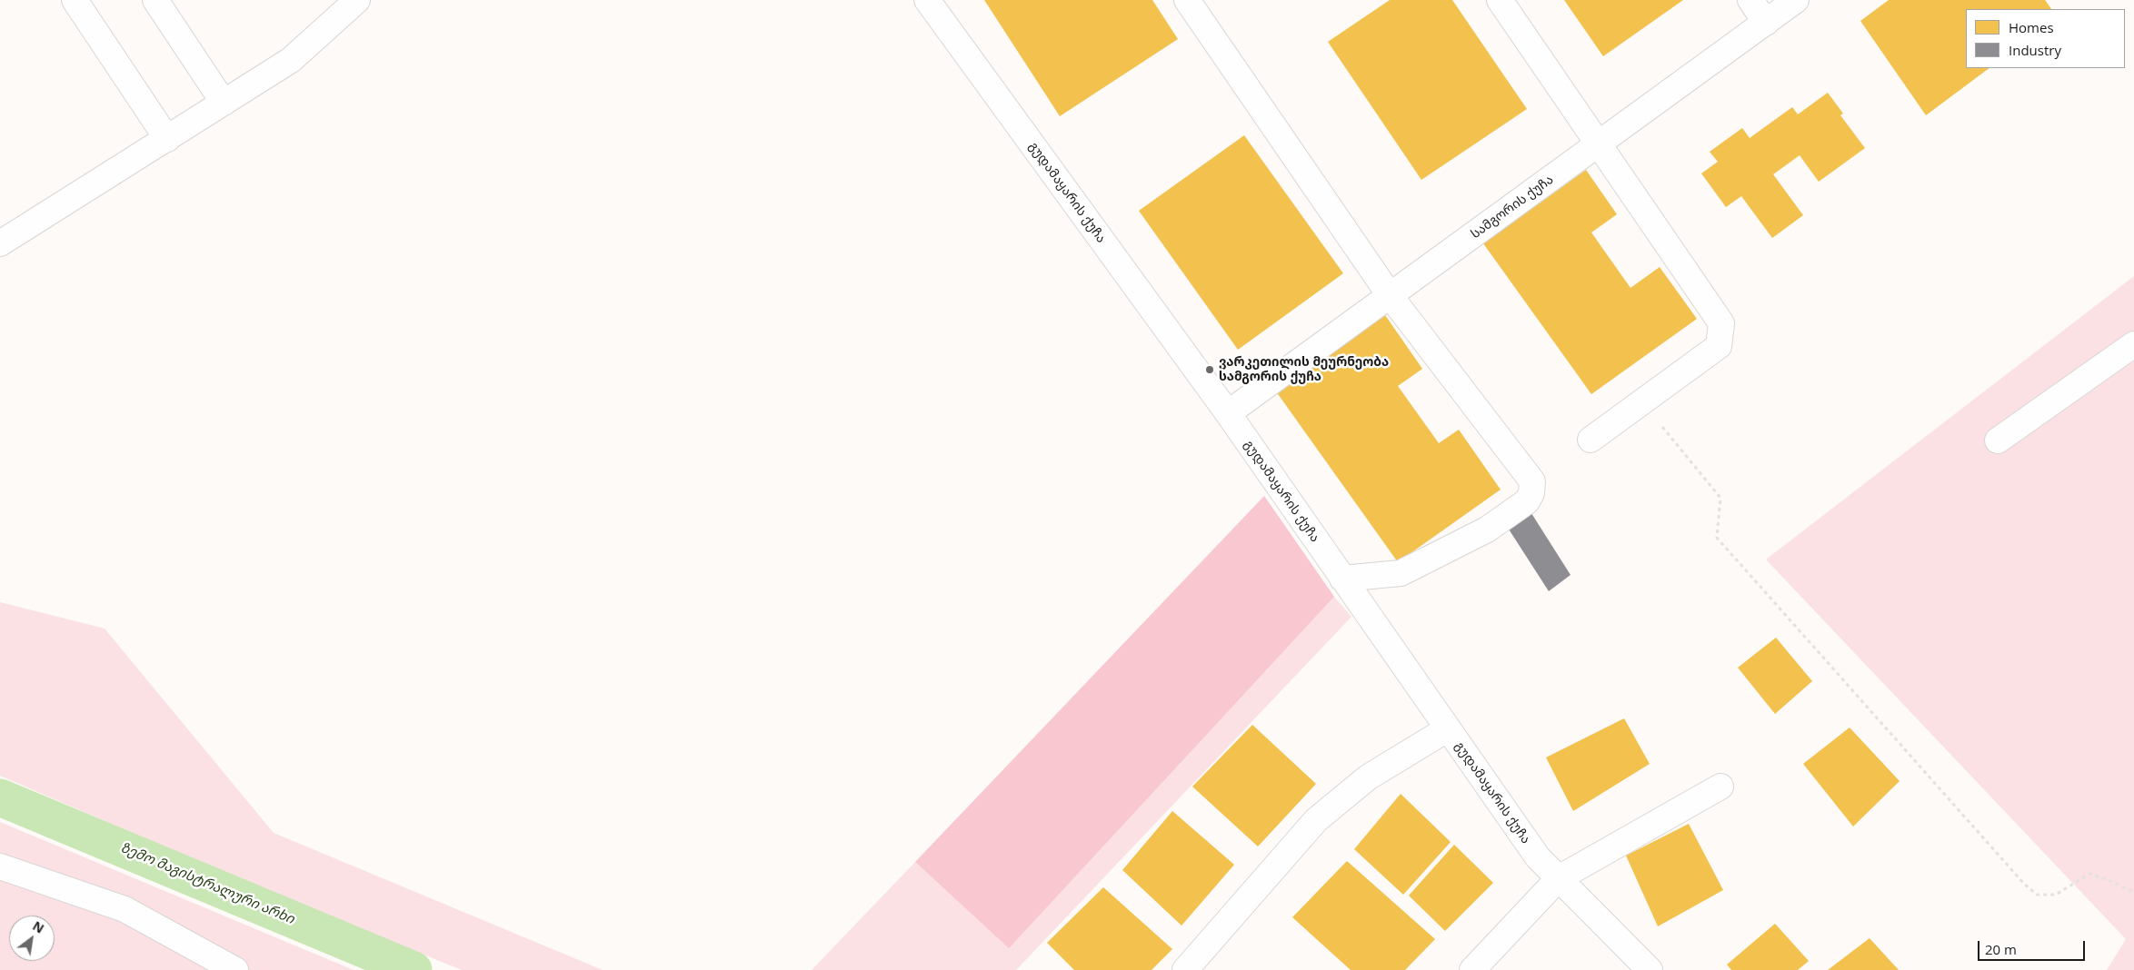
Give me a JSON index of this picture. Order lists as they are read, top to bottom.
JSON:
{
  "streets": {
    "street": ["გუდამაყარის ქუჩა", "სამგორის ქუჩა"]
  },
  "crossings": [
    ["გუდამაყარის ქუჩა", "სამგორის ქუჩა"]
  ],
  "water": ["ზემო მაგისტრალური არხი"],
  "places": ["ვარკეთილის მეურნეობა სამგორის ქუჩა"],
  "legend": ["Homes", "Industry"],
  "scale_bar": "20 m",
  "north": "top right"
}
